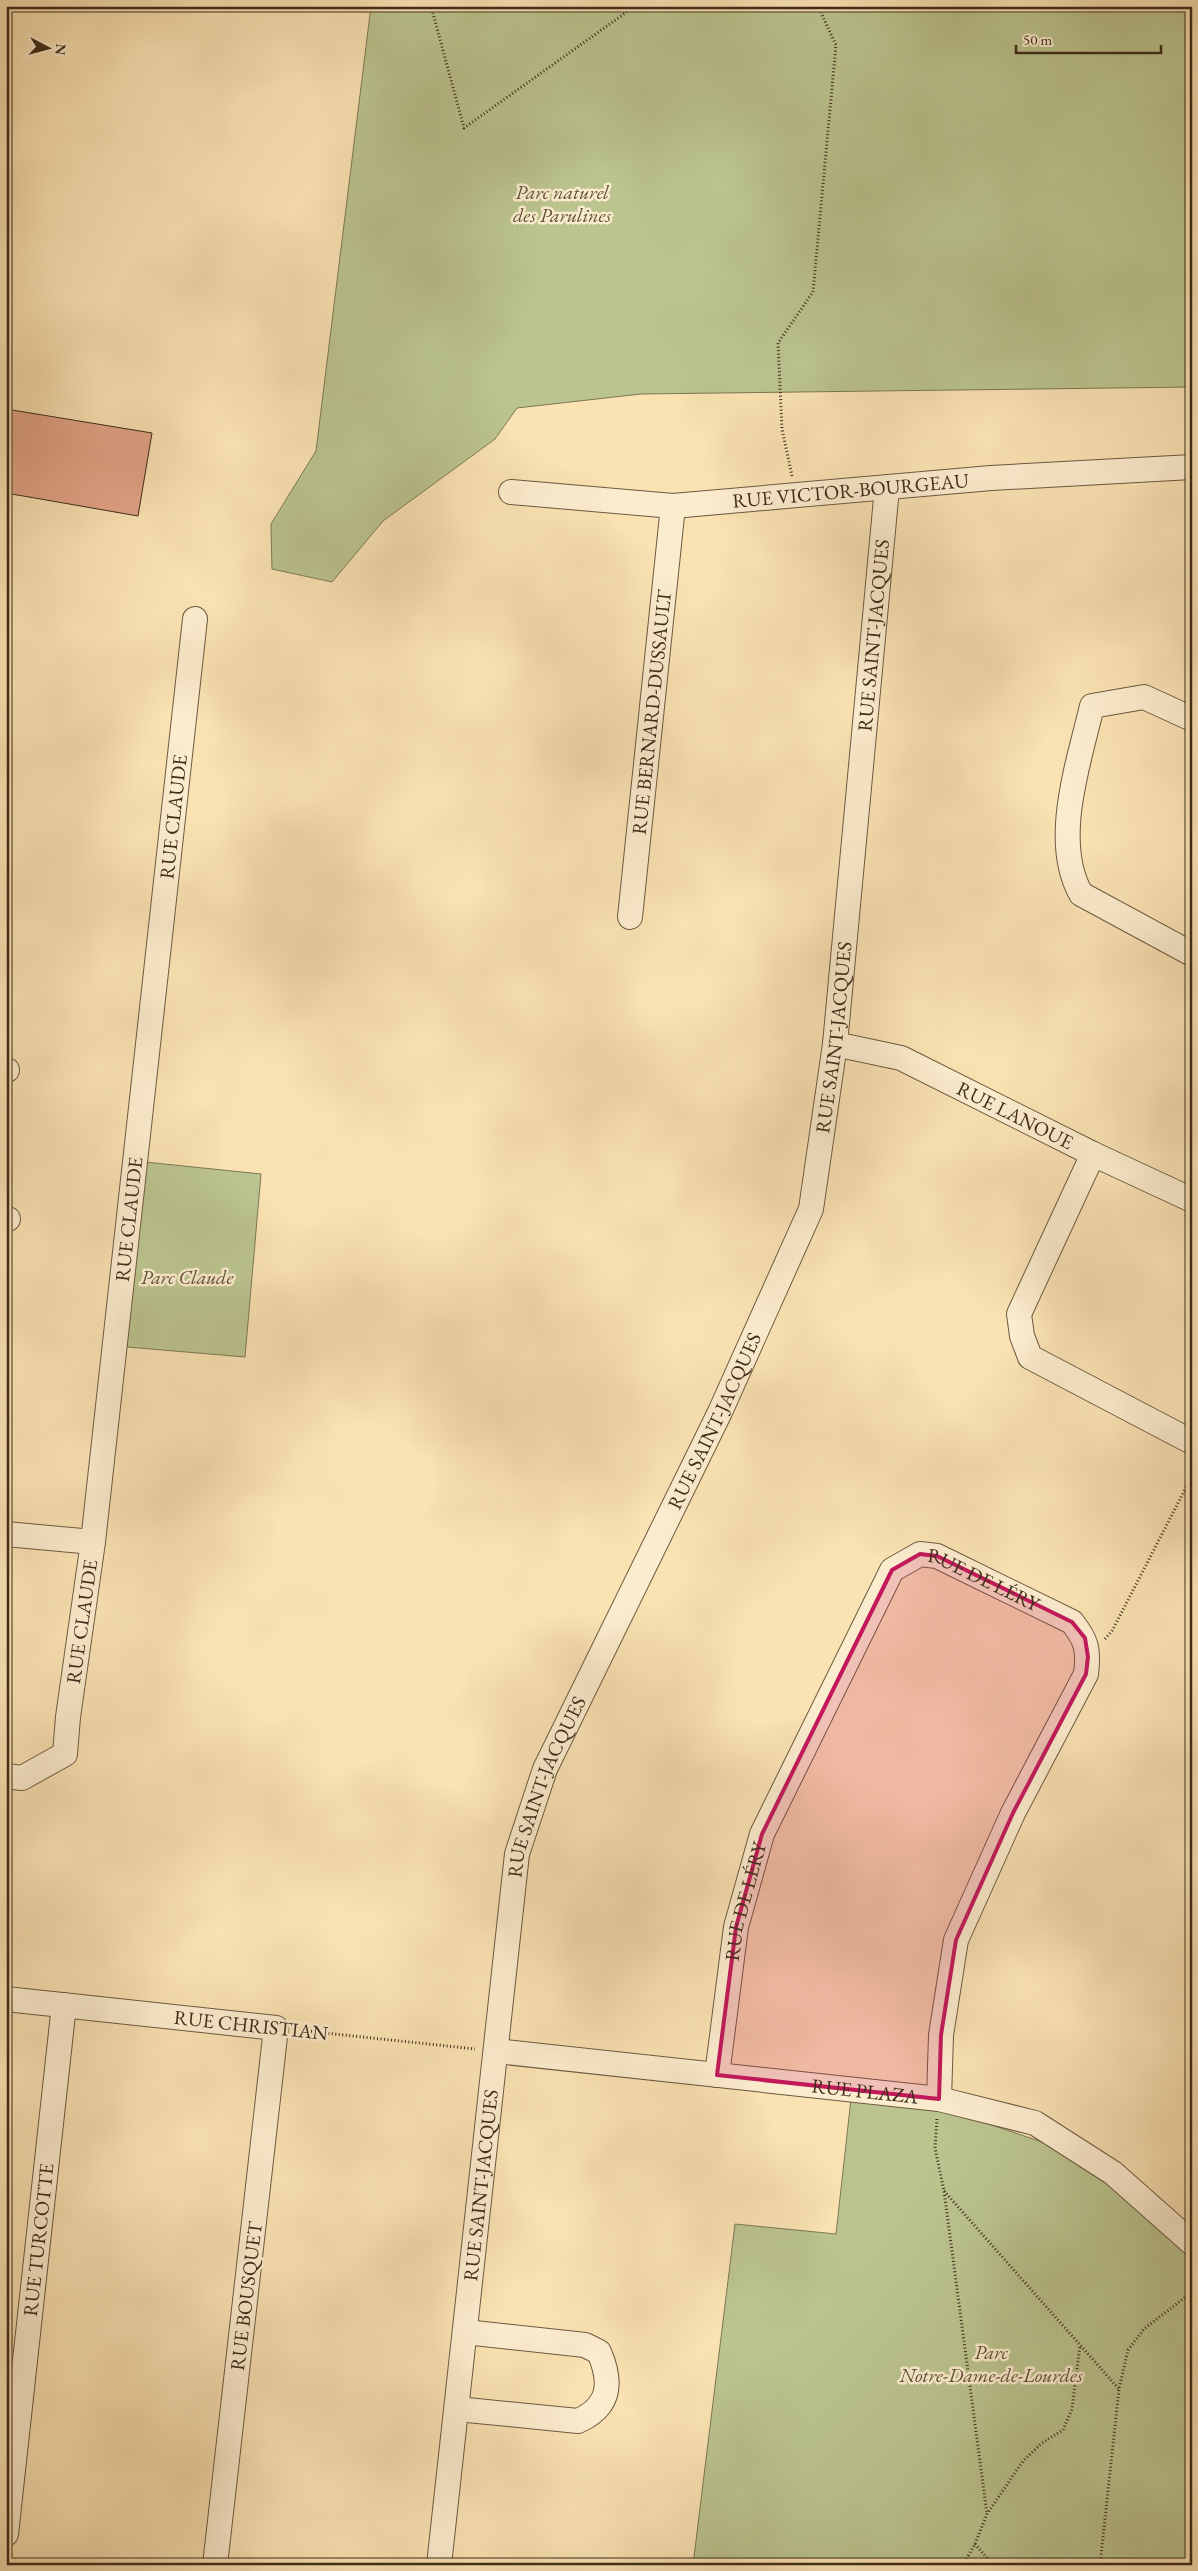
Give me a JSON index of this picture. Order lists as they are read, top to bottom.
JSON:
{
  "streets": {
    "street": [
      "RUE VICTOR-BOURGEAU",
      "RUE SAINT-JACQUES",
      "RUE BERNARD-DUSSAULT",
      "RUE CLAUDE",
      "RUE LANOUE",
      "RUE DE LÉRY",
      "RUE CHRISTIAN",
      "RUE PLAZA",
      "RUE TURCOTTE",
      "RUE BOUSQUET"
    ]
  },
  "crossings": [
    ["RUE VICTOR-BOURGEAU", "RUE SAINT-JACQUES"],
    ["RUE VICTOR-BOURGEAU", "RUE BERNARD-DUSSAULT"],
    ["RUE SAINT-JACQUES", "RUE LANOUE"],
    ["RUE SAINT-JACQUES", "RUE CHRISTIAN"],
    ["RUE SAINT-JACQUES", "RUE PLAZA"],
    ["RUE DE LÉRY", "RUE PLAZA"],
    ["RUE CHRISTIAN", "RUE PLAZA"],
    ["RUE CHRISTIAN", "RUE TURCOTTE"],
    ["RUE CHRISTIAN", "RUE BOUSQUET"]
  ],
  "parks": ["Parc naturel des Parulines", "Parc Claude", "Parc Notre-Dame-de-Lourdes"],
  "scale_bar": "50 m",
  "north": "right"
}
